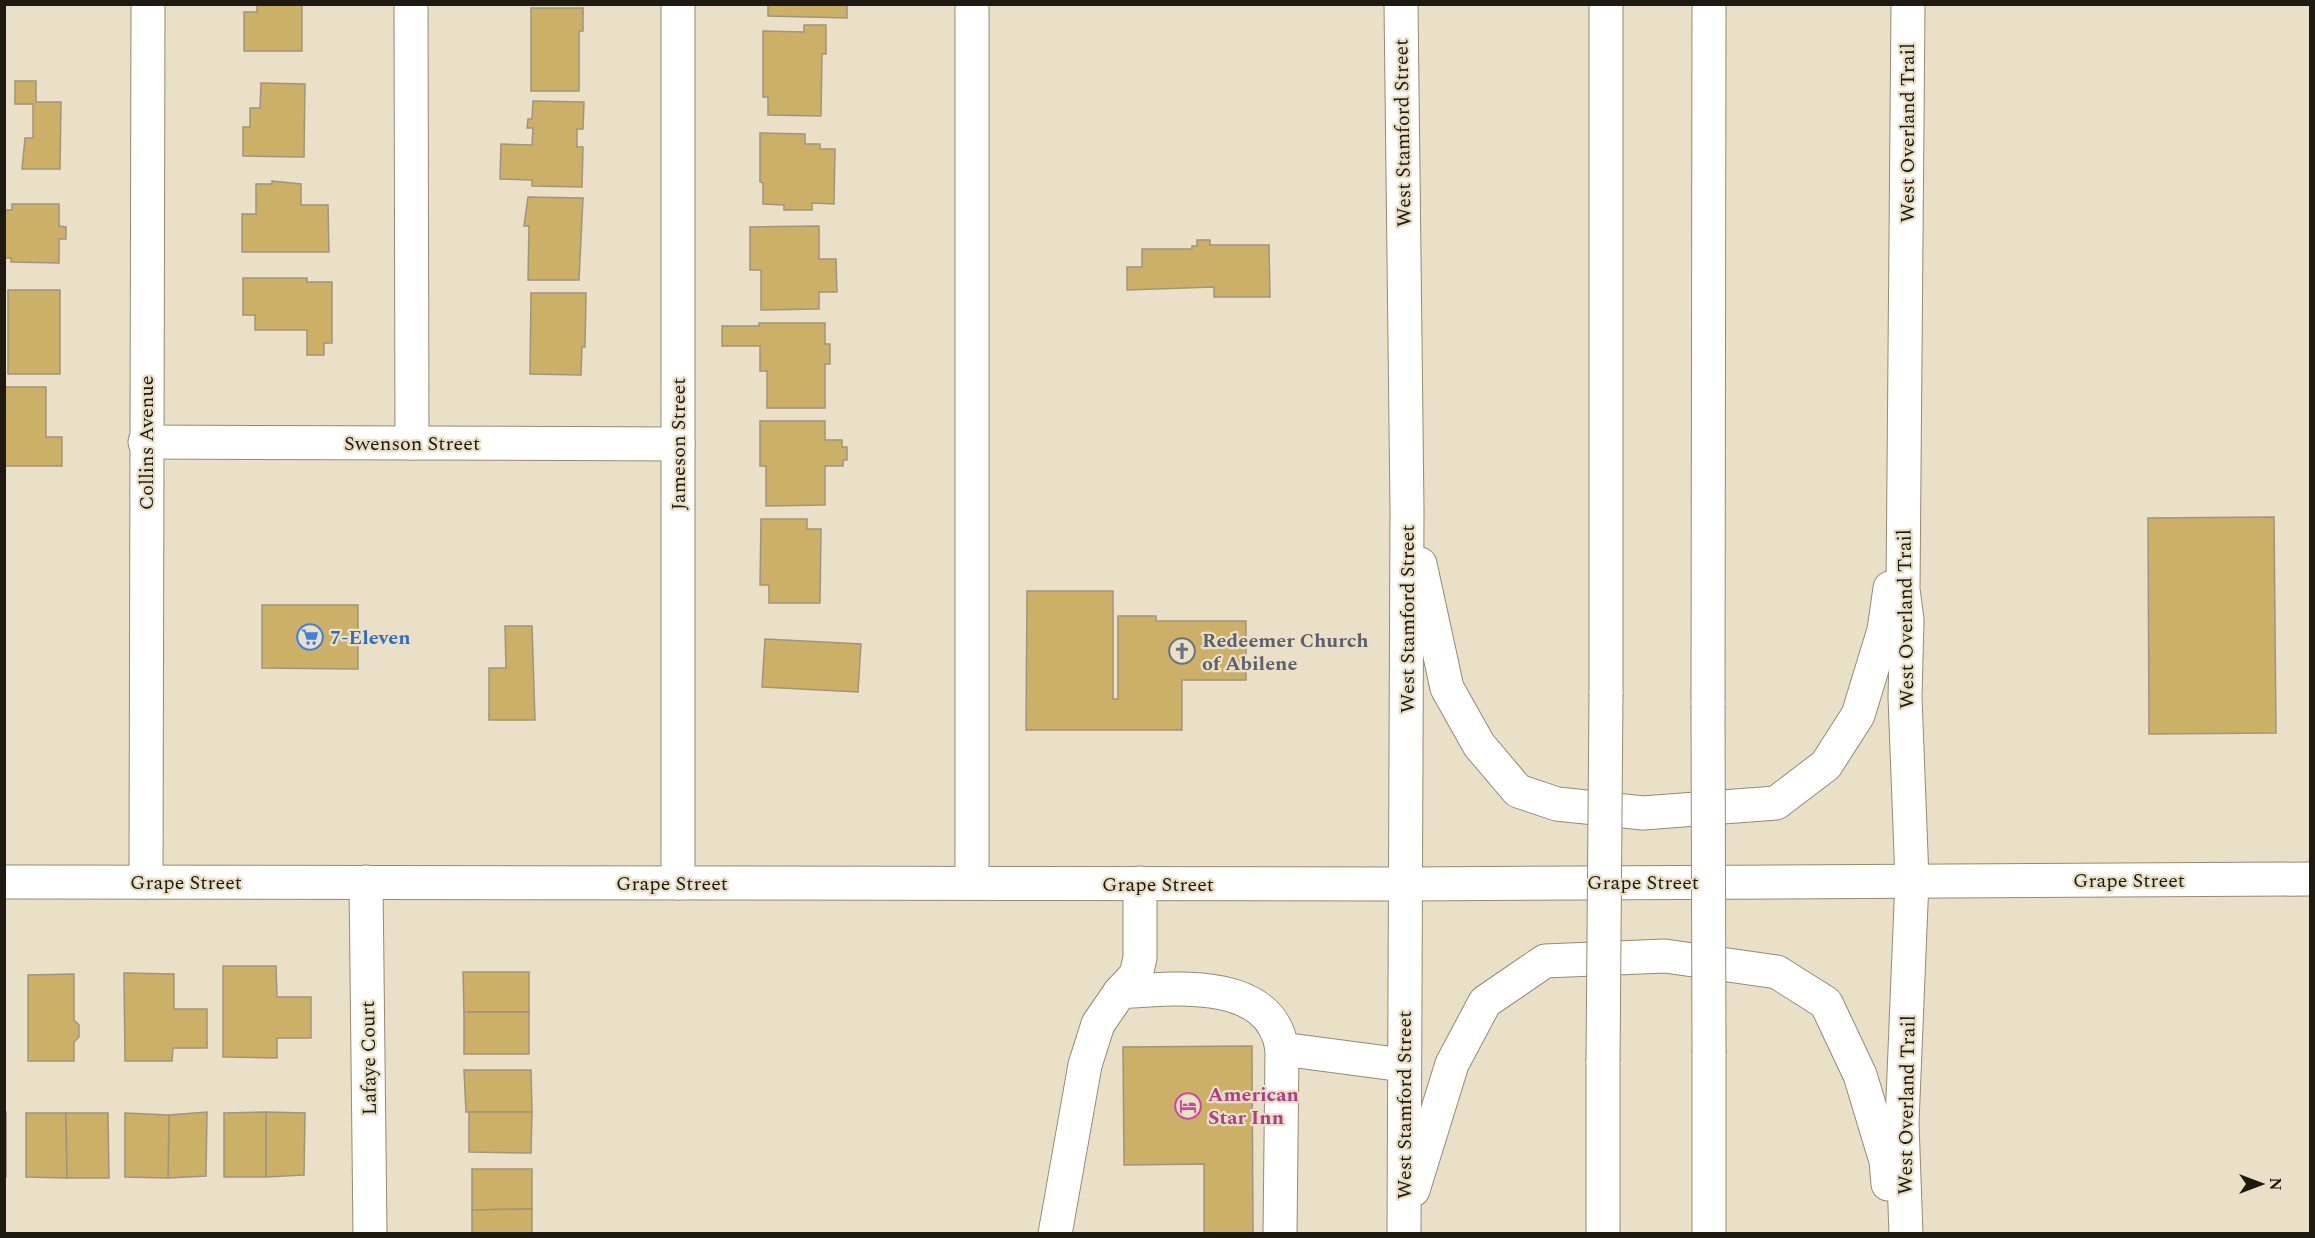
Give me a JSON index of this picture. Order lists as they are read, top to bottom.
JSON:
{
  "streets": {
    "main road": [
      "West Stamford Street",
      "West Overland Trail",
      "Collins Avenue",
      "Swenson Street",
      "Jameson Street",
      "Grape Street",
      "Lafaye Court"
    ]
  },
  "crossings": [
    ["West Stamford Street", "Grape Street"],
    ["West Overland Trail", "Grape Street"],
    ["Collins Avenue", "Swenson Street"],
    ["Collins Avenue", "Grape Street"],
    ["Swenson Street", "Jameson Street"],
    ["Jameson Street", "Grape Street"],
    ["Grape Street", "Lafaye Court"]
  ],
  "places": {
    "supermarket": ["7-Eleven"],
    "church": ["Redeemer Church of Abilene"],
    "hotel": ["American Star Inn"]
  },
  "north": "right"
}
